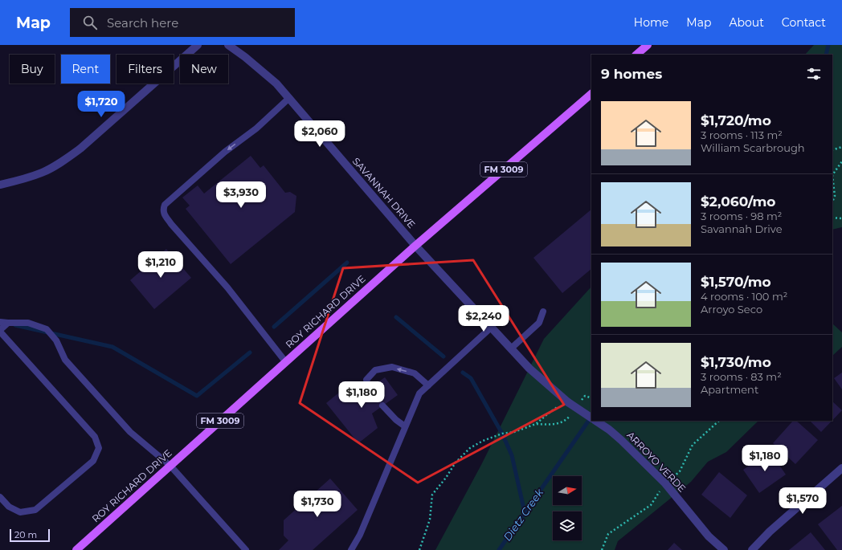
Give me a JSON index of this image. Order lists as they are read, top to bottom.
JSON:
{
  "streets": {
    "main road": ["FM 3009", "ROY RICHARD DRIVE"],
    "street": ["SAVANNAH DRIVE", "ARROYO VERDE"]
  },
  "crossings": [
    ["SAVANNAH DRIVE", "ROY RICHARD DRIVE"]
  ],
  "water": ["Dietz Creek"],
  "scale_bar": "20 m",
  "north": "right",
  "page": {
    "header": "Map",
    "search": "Search here",
    "nav": [
      "Home",
      "Map",
      "About",
      "Contact"
    ],
    "chip": [
      "Buy",
      "Rent",
      "Filters",
      "New"
    ],
    "heading": "9 homes",
    "price": [
      "$1,720",
      "$2,060",
      "$3,930",
      "$1,210",
      "$2,240",
      "$1,180",
      "$1,180",
      "$1,570",
      "$1,730"
    ],
    "list": [
      {
        "name": "$1,720/mo",
        "note": "3 rooms · 113 m² · William Scarbrough"
      },
      {
        "name": "$2,060/mo",
        "note": "3 rooms · 98 m² · Savannah Drive"
      },
      {
        "name": "$1,570/mo",
        "note": "4 rooms · 100 m² · Arroyo Seco"
      },
      {
        "name": "$1,730/mo",
        "note": "3 rooms · 83 m² · Apartment"
      }
    ],
    "scale": "20 m"
  }
}
